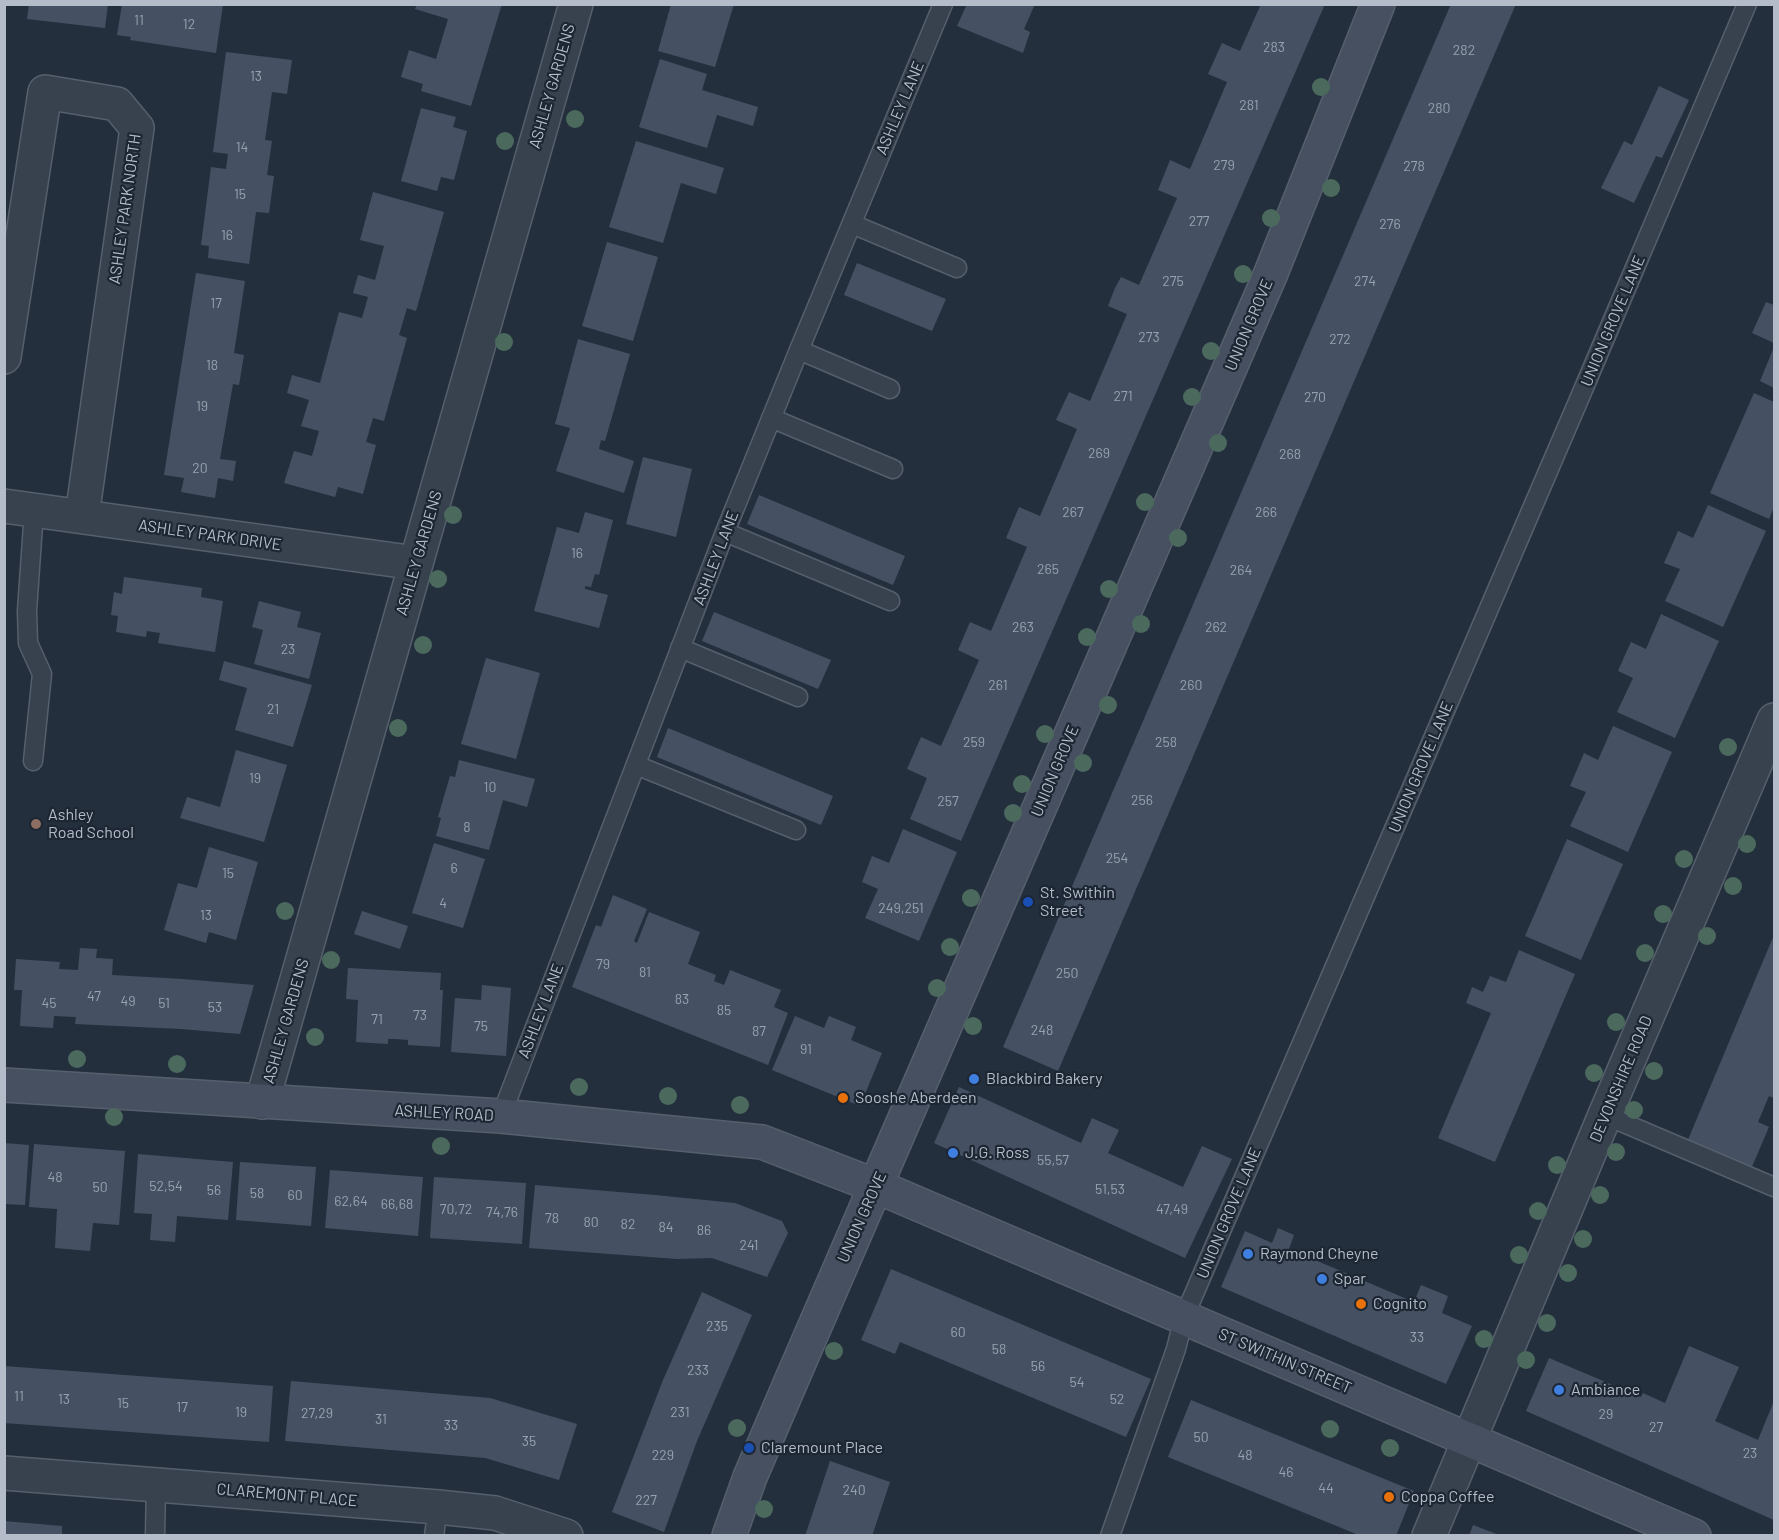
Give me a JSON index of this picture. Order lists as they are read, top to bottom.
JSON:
{
  "streets": {
    "street": [
      "ASHLEY GARDENS",
      "ASHLEY PARK NORTH",
      "UNION GROVE",
      "ASHLEY PARK DRIVE",
      "DEVONSHIRE ROAD",
      "ASHLEY ROAD",
      "ST SWITHIN STREET",
      "CLAREMONT PLACE"
    ],
    "lane": ["ASHLEY LANE", "UNION GROVE LANE"]
  },
  "crossings": [
    ["ASHLEY GARDENS", "ASHLEY PARK DRIVE"],
    ["ASHLEY GARDENS", "ASHLEY ROAD"],
    ["ASHLEY LANE", "ASHLEY ROAD"],
    ["ASHLEY PARK NORTH", "ASHLEY PARK DRIVE"],
    ["UNION GROVE LANE", "ST SWITHIN STREET"],
    ["UNION GROVE", "ASHLEY ROAD"],
    ["UNION GROVE", "ST SWITHIN STREET"],
    ["DEVONSHIRE ROAD", "ST SWITHIN STREET"],
    ["ASHLEY ROAD", "ST SWITHIN STREET"]
  ],
  "places": [
    "Ashley Road School",
    "St. Swithin Street",
    "Blackbird Bakery",
    "Sooshe Aberdeen",
    "J.G. Ross",
    "Raymond Cheyne",
    "Spar",
    "Cognito",
    "Ambiance",
    "Claremount Place",
    "Coppa Coffee"
  ],
  "house_numbers": [
    "11",
    "12",
    "283",
    "282",
    "13",
    "281",
    "280",
    "14",
    "279",
    "278",
    "15",
    "277",
    "276",
    "16",
    "275",
    "274",
    "17",
    "273",
    "272",
    "18",
    "271",
    "270",
    "19",
    "269",
    "268",
    "20",
    "267",
    "266",
    "16",
    "265",
    "264",
    "263",
    "262",
    "23",
    "261",
    "260",
    "21",
    "259",
    "258",
    "19",
    "10",
    "256",
    "257",
    "8",
    "254",
    "6",
    "15",
    "4",
    "249,251",
    "13",
    "79",
    "81",
    "250",
    "47",
    "83",
    "49",
    "45",
    "51",
    "53",
    "85",
    "73",
    "71",
    "75",
    "248",
    "87",
    "91",
    "55,57",
    "48",
    "52,54",
    "50",
    "51,53",
    "56",
    "58",
    "60",
    "62,64",
    "66,68",
    "70,72",
    "47,49",
    "74,76",
    "78",
    "80",
    "82",
    "84",
    "86",
    "241",
    "235",
    "60",
    "33",
    "58",
    "56",
    "233",
    "54",
    "11",
    "13",
    "52",
    "15",
    "17",
    "19",
    "231",
    "27,29",
    "29",
    "31",
    "33",
    "27",
    "50",
    "35",
    "23",
    "229",
    "48",
    "46",
    "44",
    "240",
    "227"
  ]
}
